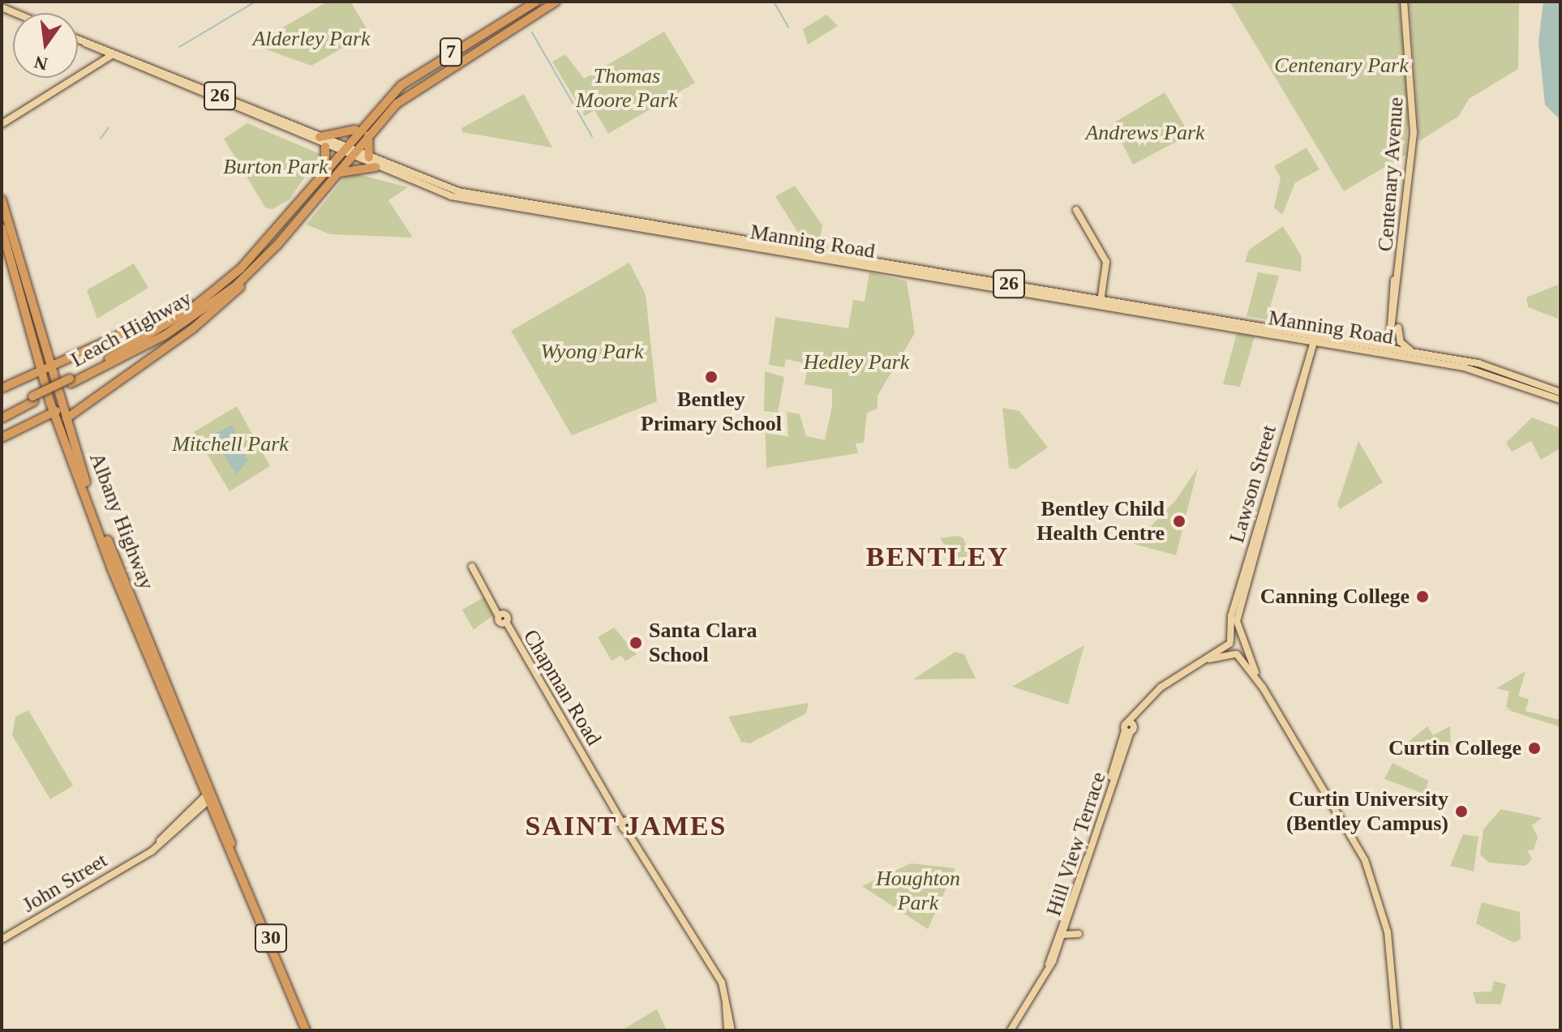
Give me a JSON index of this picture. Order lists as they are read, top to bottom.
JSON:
{
  "streets": {
    "highway": [
      "7",
      "Leach Highway",
      "Albany Highway",
      "30"
    ],
    "main road": [
      "26",
      "Centenary Avenue",
      "Manning Road",
      "Lawson Street",
      "Chapman Road",
      "Hill View Terrace",
      "John Street"
    ]
  },
  "crossings": [
    ["7", "Leach Highway"],
    ["Centenary Avenue", "Manning Road"],
    ["Manning Road", "Leach Highway"],
    ["Manning Road", "Lawson Street"],
    ["Albany Highway", "John Street"]
  ],
  "districts": ["BENTLEY", "SAINT JAMES"],
  "parks": [
    "Alderley Park",
    "Centenary Park",
    "Thomas Moore Park",
    "Andrews Park",
    "Burton Park",
    "Wyong Park",
    "Hedley Park",
    "Mitchell Park",
    "Houghton Park"
  ],
  "places": [
    "Bentley Primary School",
    "Bentley Child Health Centre",
    "Canning College",
    "Santa Clara School",
    "Curtin College",
    "Curtin University (Bentley Campus)"
  ],
  "north": "bottom"
}
